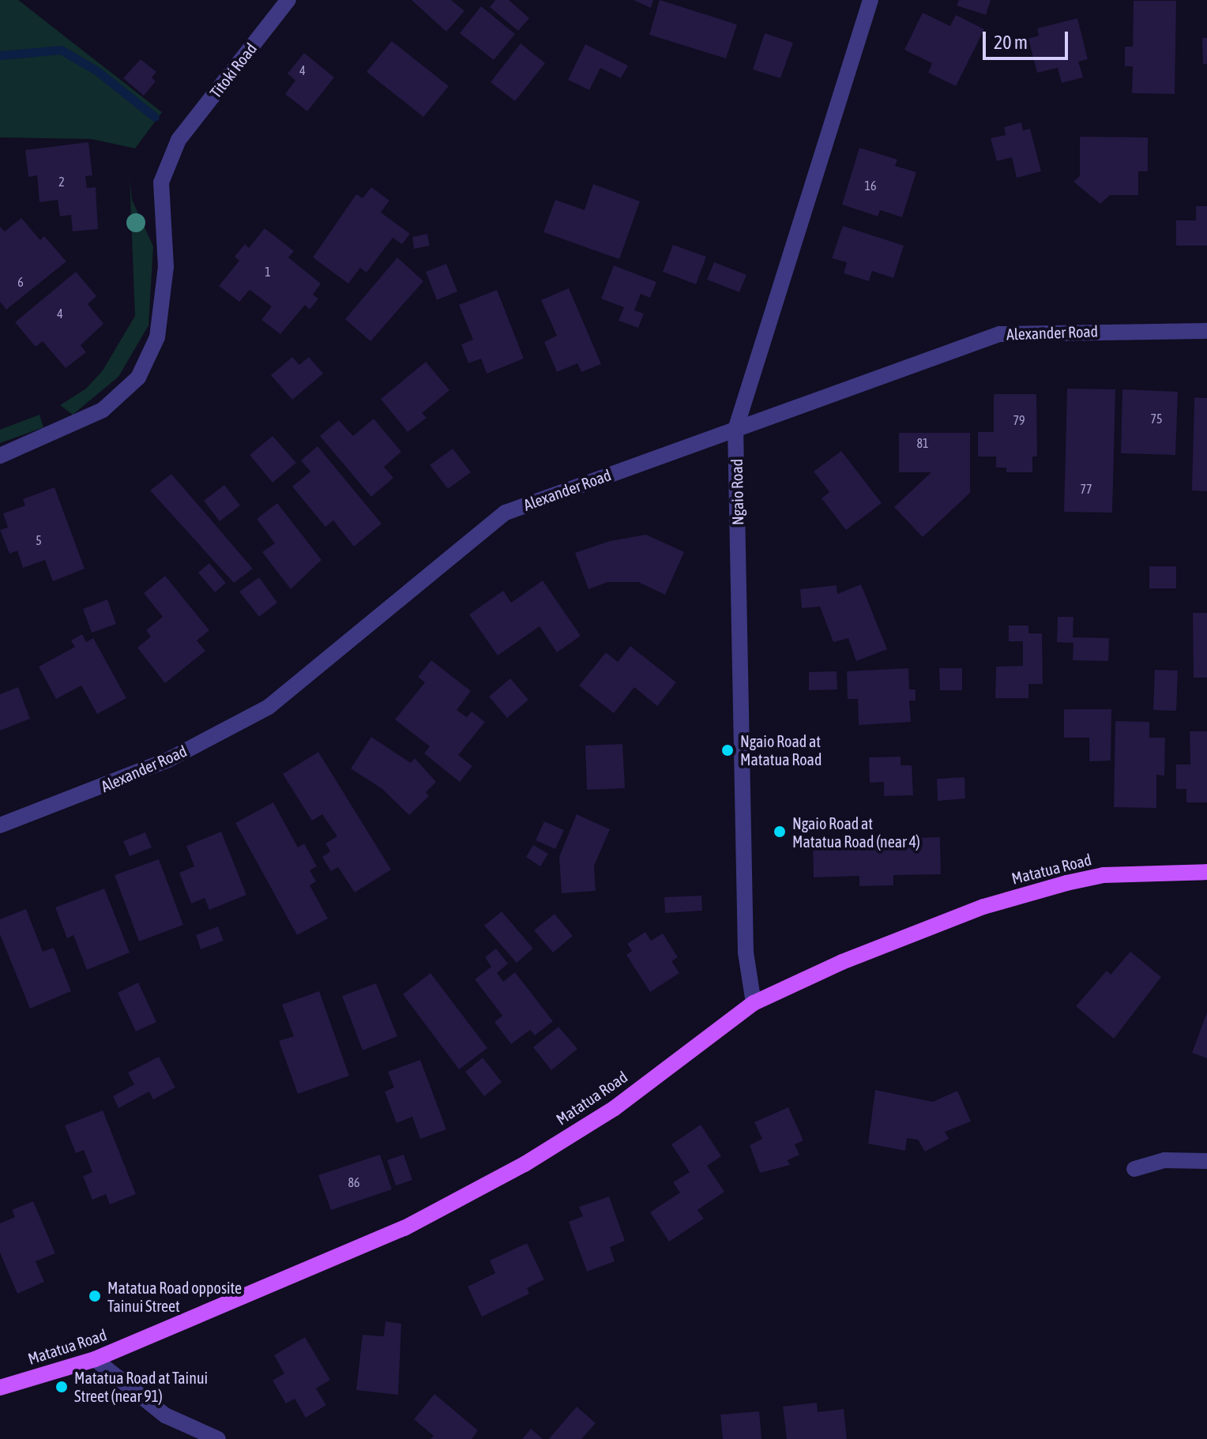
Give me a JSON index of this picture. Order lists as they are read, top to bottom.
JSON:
{
  "streets": {
    "main road": ["Matatua Road"],
    "street": ["Titoki Road", "Alexander Road", "Ngaio Road"]
  },
  "crossings": [
    ["Alexander Road", "Ngaio Road"],
    ["Ngaio Road", "Matatua Road"]
  ],
  "places": [
    "Ngaio Road at Matatua Road",
    "Ngaio Road at Matatua Road (near 4)",
    "Matatua Road opposite Tainui Street",
    "Matatua Road at Tainui Street (near 91)"
  ],
  "house_numbers": [
    "4",
    "2",
    "16",
    "1",
    "6",
    "4",
    "75",
    "79",
    "81",
    "77",
    "5",
    "86"
  ],
  "scale_bar": "20 m"
}
